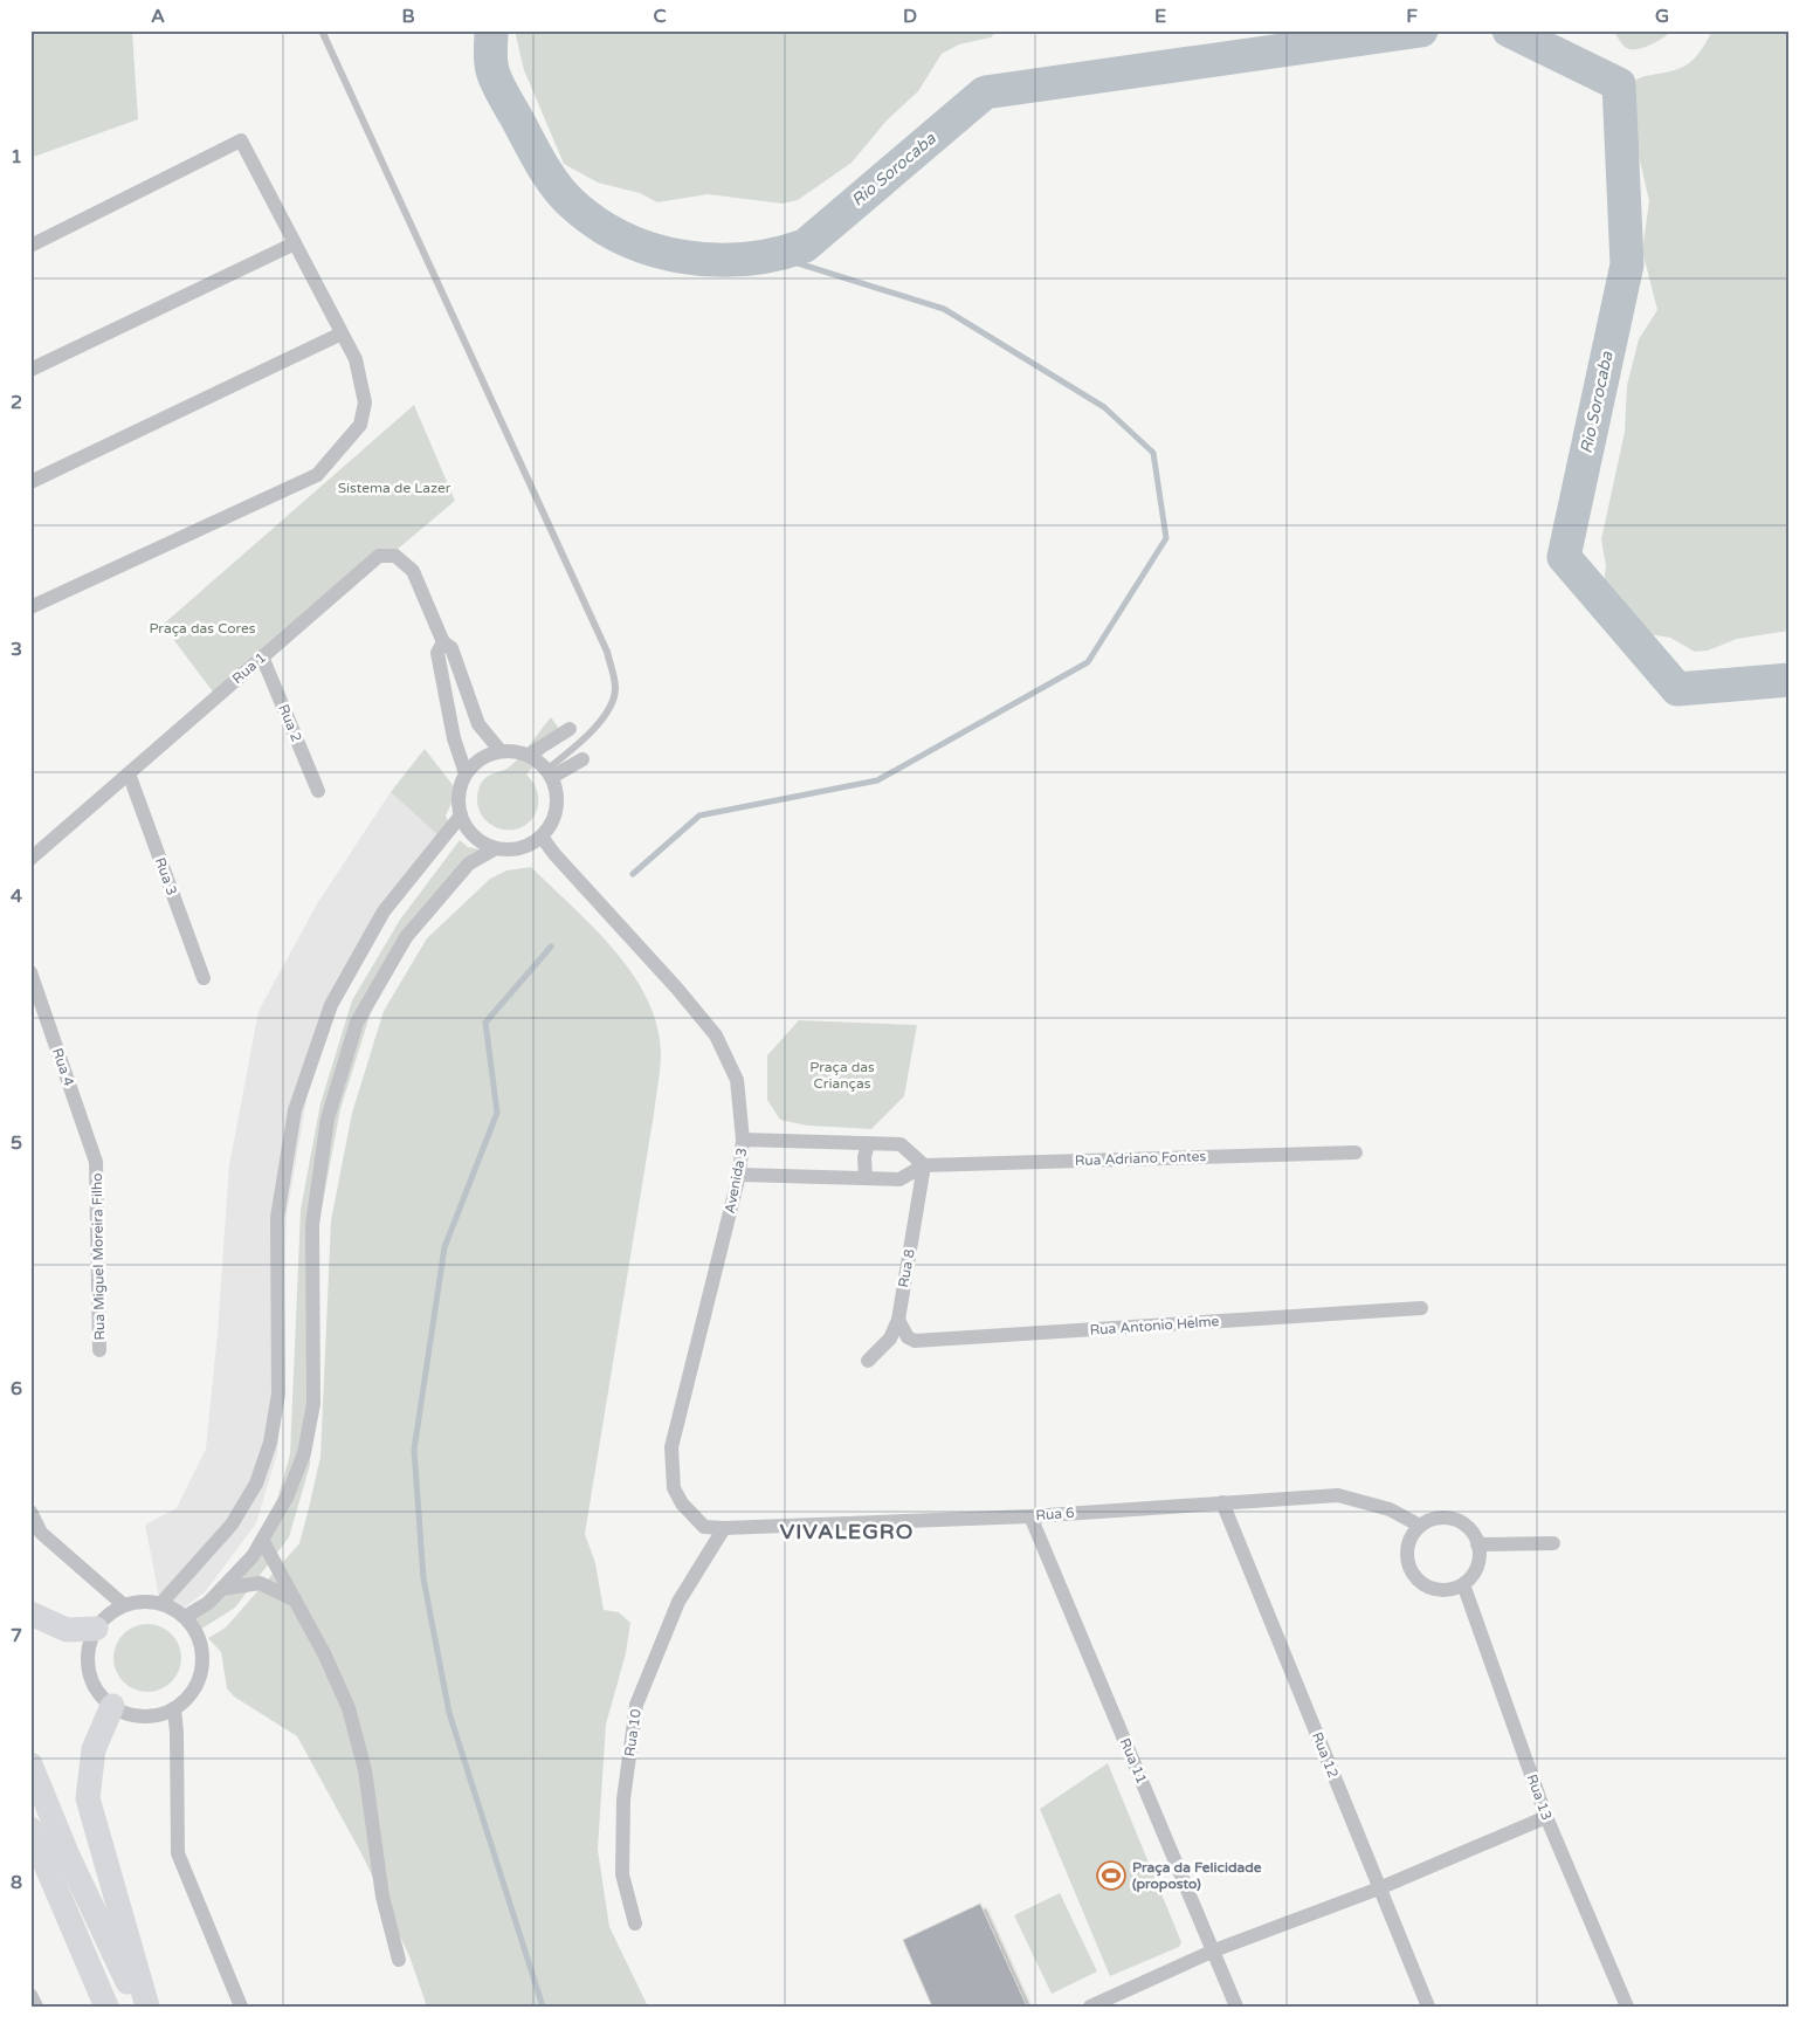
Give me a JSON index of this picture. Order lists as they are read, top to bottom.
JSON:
{
  "streets": {
    "street": [
      "Rua 1",
      "Rua 2",
      "Rua 3",
      "Rua 4",
      "Rua Adriano Fontes",
      "Avenida 3",
      "Rua Miguel Moreira Filho",
      "Rua 8",
      "Rua Antonio Helme",
      "Rua 6",
      "Rua 10",
      "Rua 12",
      "Rua 11",
      "Rua 13"
    ]
  },
  "crossings": [
    ["Rua 1", "Rua 2"],
    ["Rua 1", "Rua 3"],
    ["Rua 1", "Avenida 3"],
    ["Rua 4", "Rua Miguel Moreira Filho"],
    ["Rua Adriano Fontes", "Avenida 3"],
    ["Rua Adriano Fontes", "Rua 8"],
    ["Avenida 3", "Rua 6"],
    ["Rua 8", "Rua Antonio Helme"],
    ["Rua 6", "Rua 10"],
    ["Rua 6", "Rua 12"],
    ["Rua 6", "Rua 11"],
    ["Rua 6", "Rua 13"]
  ],
  "districts": ["VIVALEGRO"],
  "water": ["Rio Sorocaba"],
  "parks": ["Sistema de Lazer", "Praça das Cores", "Praça das Crianças"],
  "places": {
    "sports": ["Praça da Felicidade (proposto)"]
  },
  "grid": {
    "columns": [
      "A",
      "B",
      "C",
      "D",
      "E",
      "F",
      "G"
    ],
    "rows": [
      "1",
      "2",
      "3",
      "4",
      "5",
      "6",
      "7",
      "8"
    ]
  }
}
